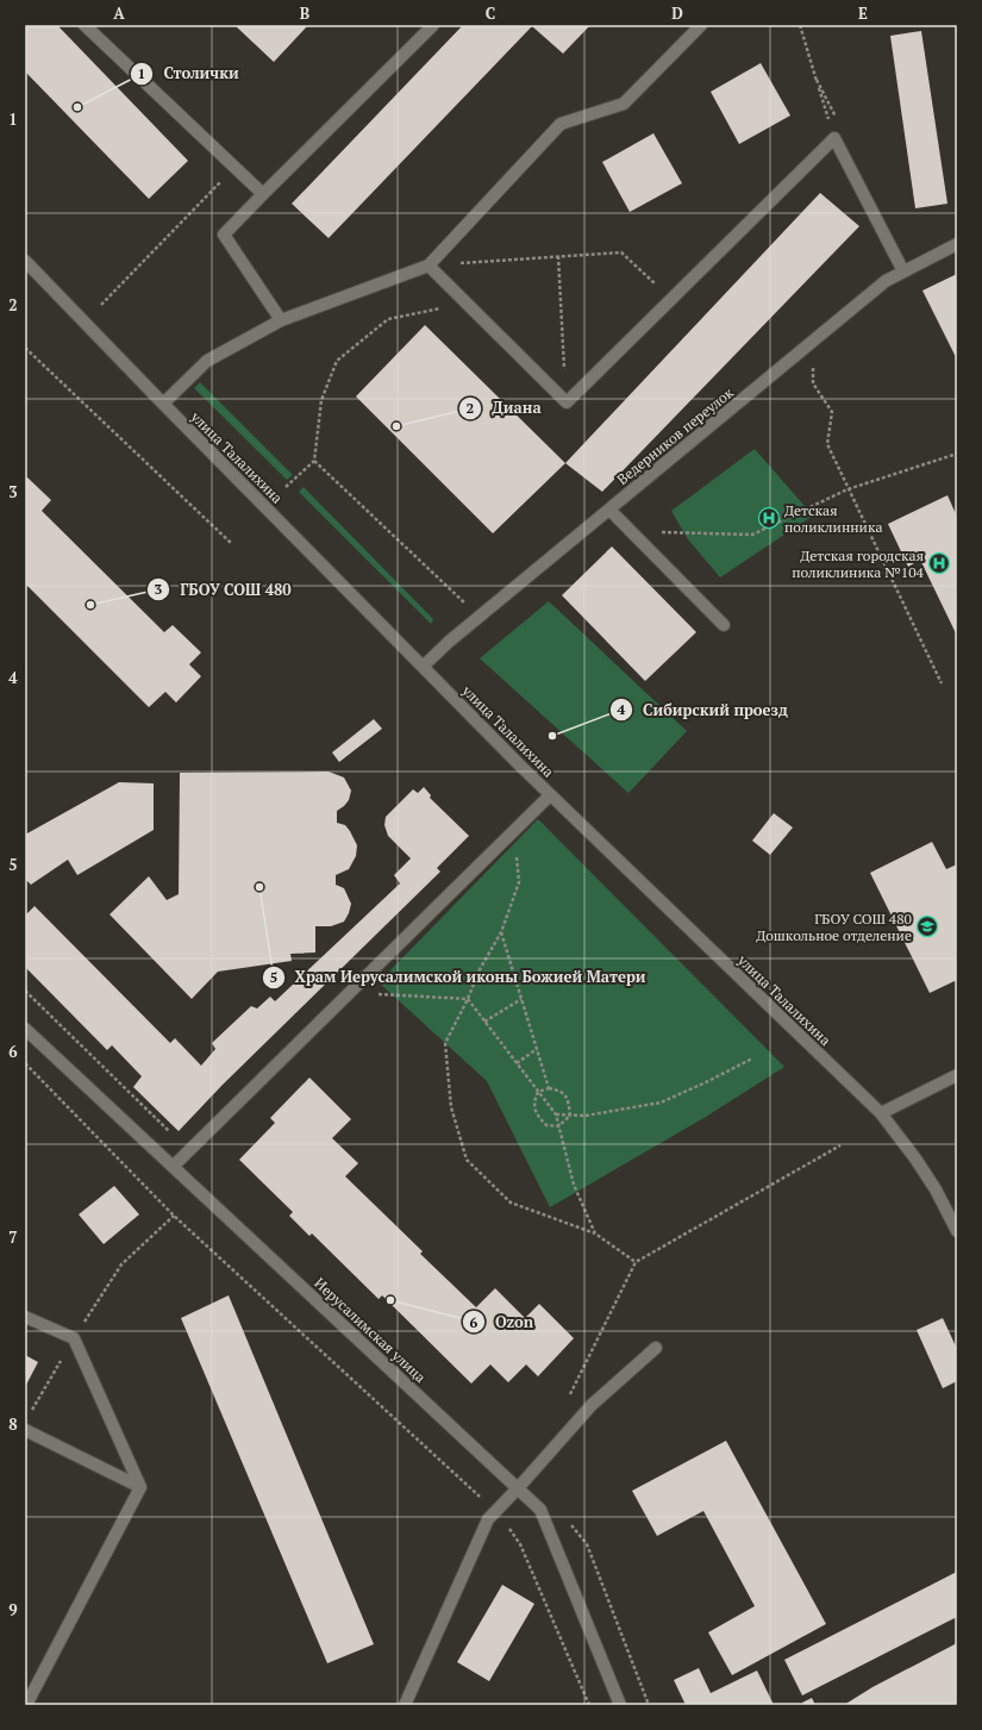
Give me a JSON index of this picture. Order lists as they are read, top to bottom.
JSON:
{
  "streets": {
    "street": ["Ведерников переулок", "улица Талалихина", "Иерусалимская улица"]
  },
  "crossings": [
    ["Ведерников переулок", "улица Талалихина"]
  ],
  "places": {
    "other": [
      "Столички",
      "Диана",
      "ГБОУ СОШ 480",
      "Сибирский проезд",
      "Храм Иерусалимской иконы Божией Матери",
      "Ozon"
    ],
    "hospital": ["Детская поликлинника", "Детская городская поликлиника №104"],
    "school or university": ["ГБОУ СОШ 480 Дошкольное отделение"]
  },
  "grid": {
    "columns": [
      "A",
      "B",
      "C",
      "D",
      "E"
    ],
    "rows": [
      "1",
      "2",
      "3",
      "4",
      "5",
      "6",
      "7",
      "8",
      "9"
    ]
  }
}
